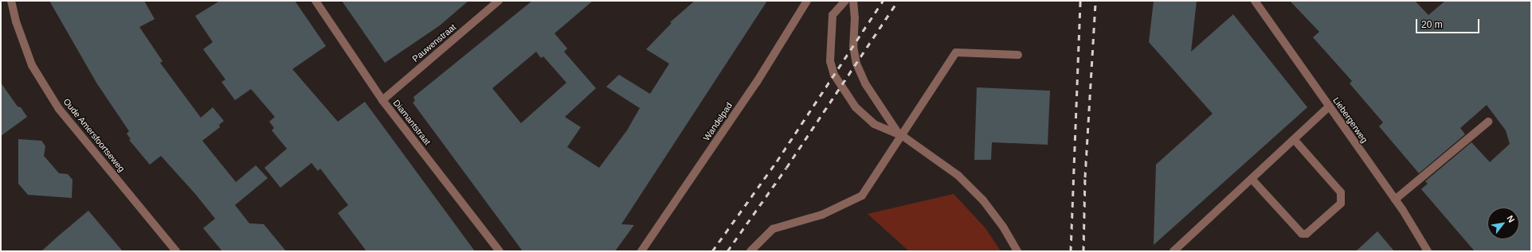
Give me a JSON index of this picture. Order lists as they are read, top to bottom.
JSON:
{
  "streets": {
    "street": [
      "Pauwenstraat",
      "Liebergerweg",
      "Wandelpad",
      "Diamantstraat",
      "Oude Amersfoortseweg"
    ]
  },
  "crossings": [
    ["Pauwenstraat", "Diamantstraat"]
  ],
  "scale_bar": "20 m",
  "north": "top right"
}
